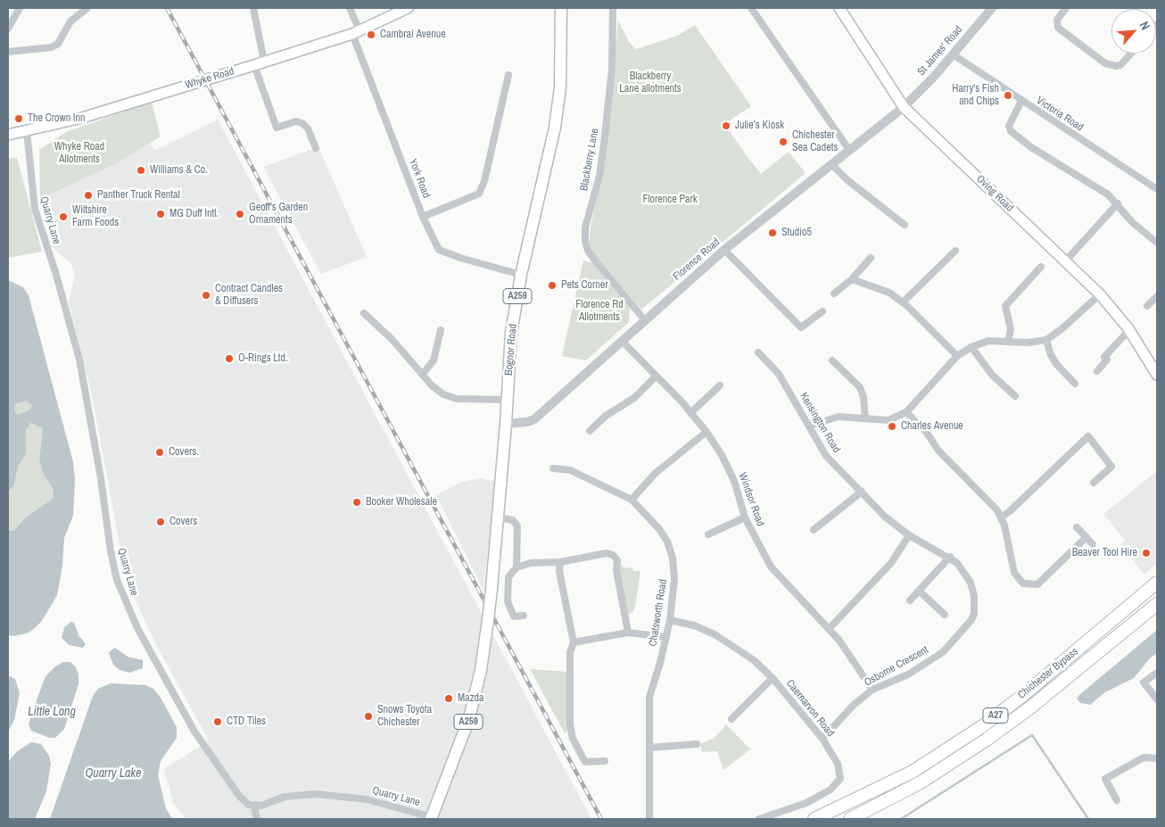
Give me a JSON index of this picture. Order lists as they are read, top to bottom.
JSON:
{
  "streets": {
    "highway": ["Chichester Bypass", "A27"],
    "main road": [
      "Whyke Road",
      "Oving Road",
      "A259",
      "Bognor Road"
    ],
    "street": [
      "St James' Road",
      "Victoria Road",
      "Blackberry Lane",
      "York Road",
      "Quarry Lane",
      "Florence Road",
      "Kensington Road",
      "Windsor Road",
      "Chatsworth Road",
      "Osborne Crescent",
      "Caernarvon Road"
    ]
  },
  "crossings": [
    ["St James' Road", "Victoria Road"],
    ["St James' Road", "Oving Road"],
    ["St James' Road", "Florence Road"],
    ["Whyke Road", "York Road"],
    ["Whyke Road", "Quarry Lane"],
    ["Blackberry Lane", "Florence Road"],
    ["York Road", "Bognor Road"],
    ["Oving Road", "Florence Road"],
    ["Quarry Lane", "Bognor Road"],
    ["Florence Road", "Bognor Road"],
    ["Florence Road", "Windsor Road"],
    ["Kensington Road", "Osborne Crescent"],
    ["Windsor Road", "Osborne Crescent"],
    ["Chatsworth Road", "Caernarvon Road"],
    ["Osborne Crescent", "Caernarvon Road"]
  ],
  "water": ["Little Long", "Quarry Lake"],
  "parks": [
    "Blackberry Lane allotments",
    "Whyke Road Allotments",
    "Florence Park",
    "Florence Rd Allotments"
  ],
  "places": [
    "Cambrai Avenue",
    "Harry's Fish and Chips",
    "The Crown Inn",
    "Julie’s Kiosk",
    "Chichester Sea Cadets",
    "Williams & Co.",
    "Panther Truck Rental",
    "MG Duff Intl.",
    "Geoff's Garden Ornaments",
    "Wiltshire Farm Foods",
    "Studio5",
    "Pets Corner",
    "Contract Candles & Diffusers",
    "O-Rings Ltd.",
    "Charles Avenue",
    "Covers.",
    "Booker Wholesale",
    "Covers",
    "Beaver Tool Hire",
    "Mazda",
    "Snows Toyota Chichester",
    "CTD Tiles"
  ],
  "north": "top right"
}
